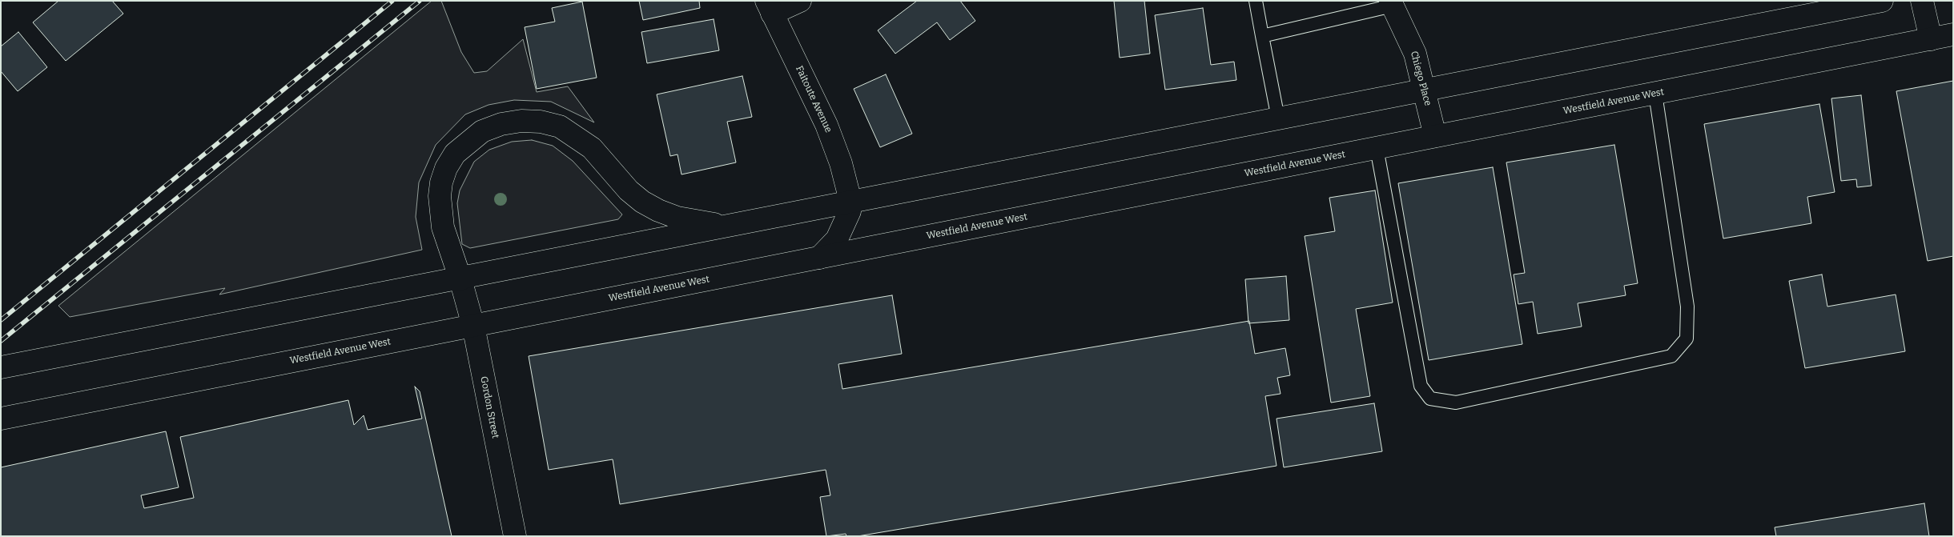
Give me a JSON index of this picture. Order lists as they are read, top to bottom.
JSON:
{
  "streets": {
    "main road": [
      "Chiego Place",
      "Faitoute Avenue",
      "Westfield Avenue West",
      "Gordon Street"
    ]
  },
  "crossings": [
    ["Chiego Place", "Westfield Avenue West"],
    ["Westfield Avenue West", "Gordon Street"]
  ]
}
